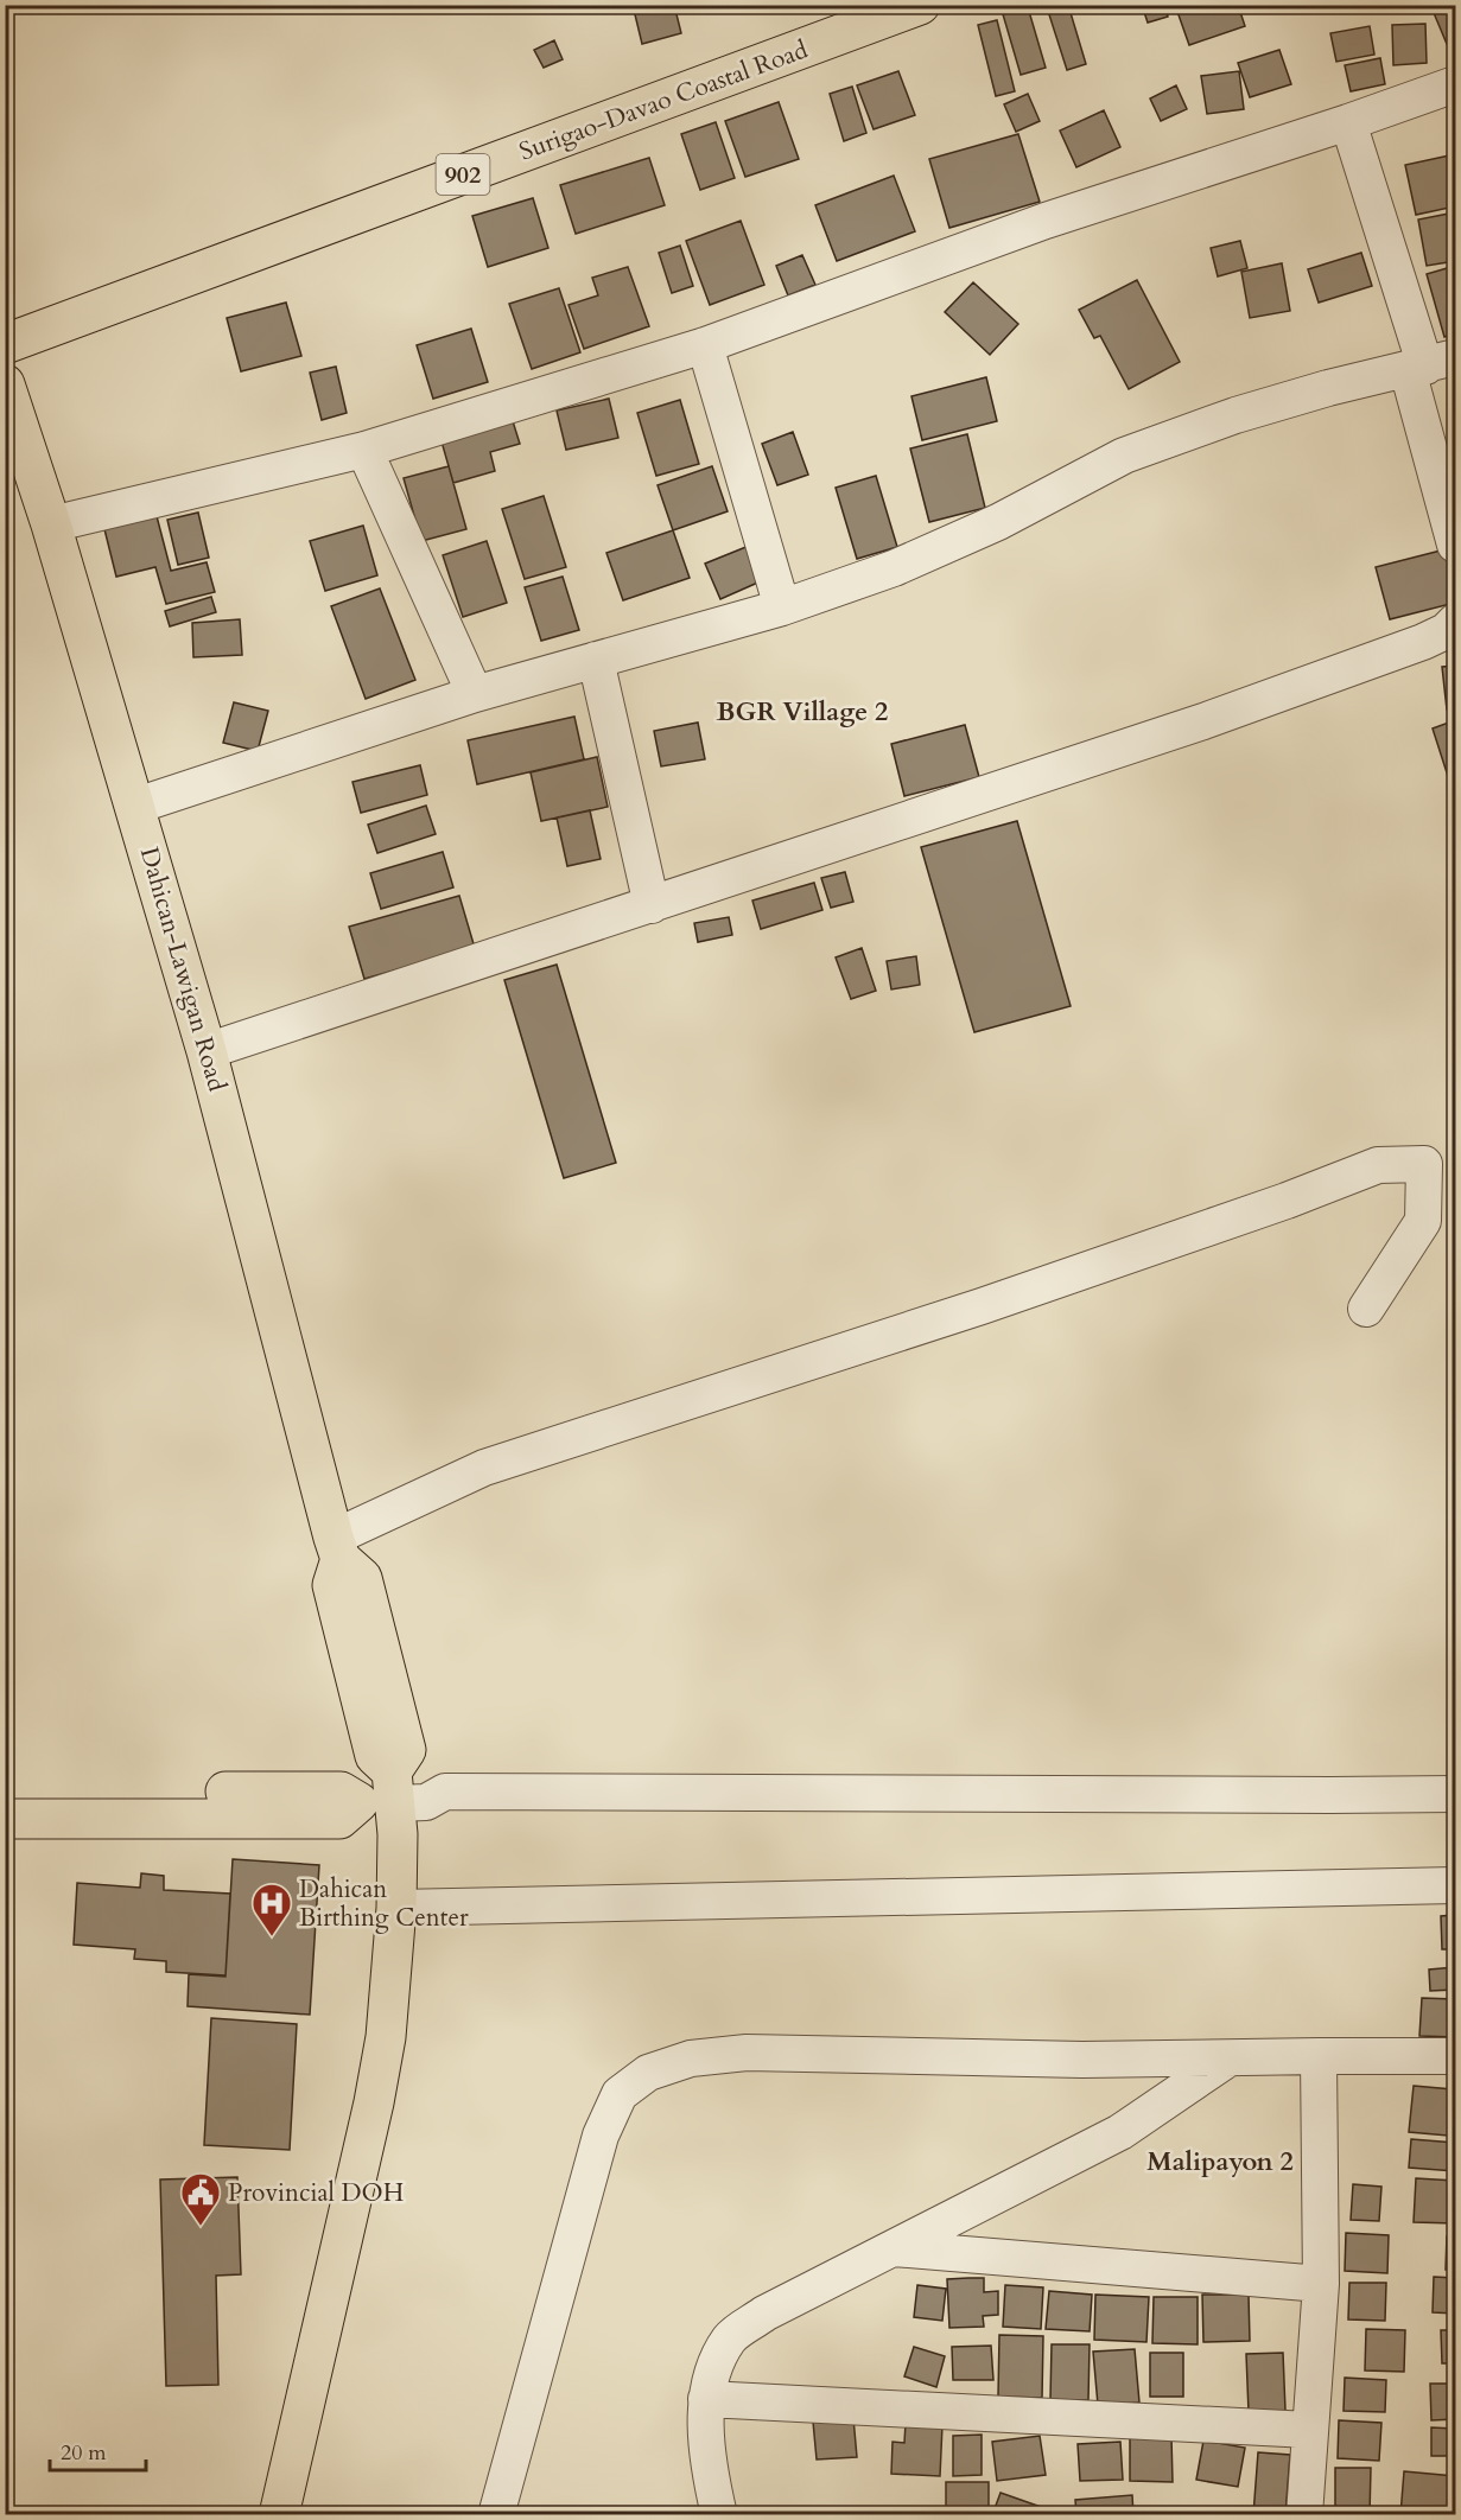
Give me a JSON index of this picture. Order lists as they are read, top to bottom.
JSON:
{
  "streets": {
    "main road": ["Surigao-Davao Coastal Road", "902", "Dahican-Lawigan Road"]
  },
  "districts": ["BGR Village 2", "Malipayon 2"],
  "places": {
    "hospital": ["Dahican Birthing Center"],
    "public building": ["Provincial DOH"]
  },
  "scale_bar": "20 m"
}
